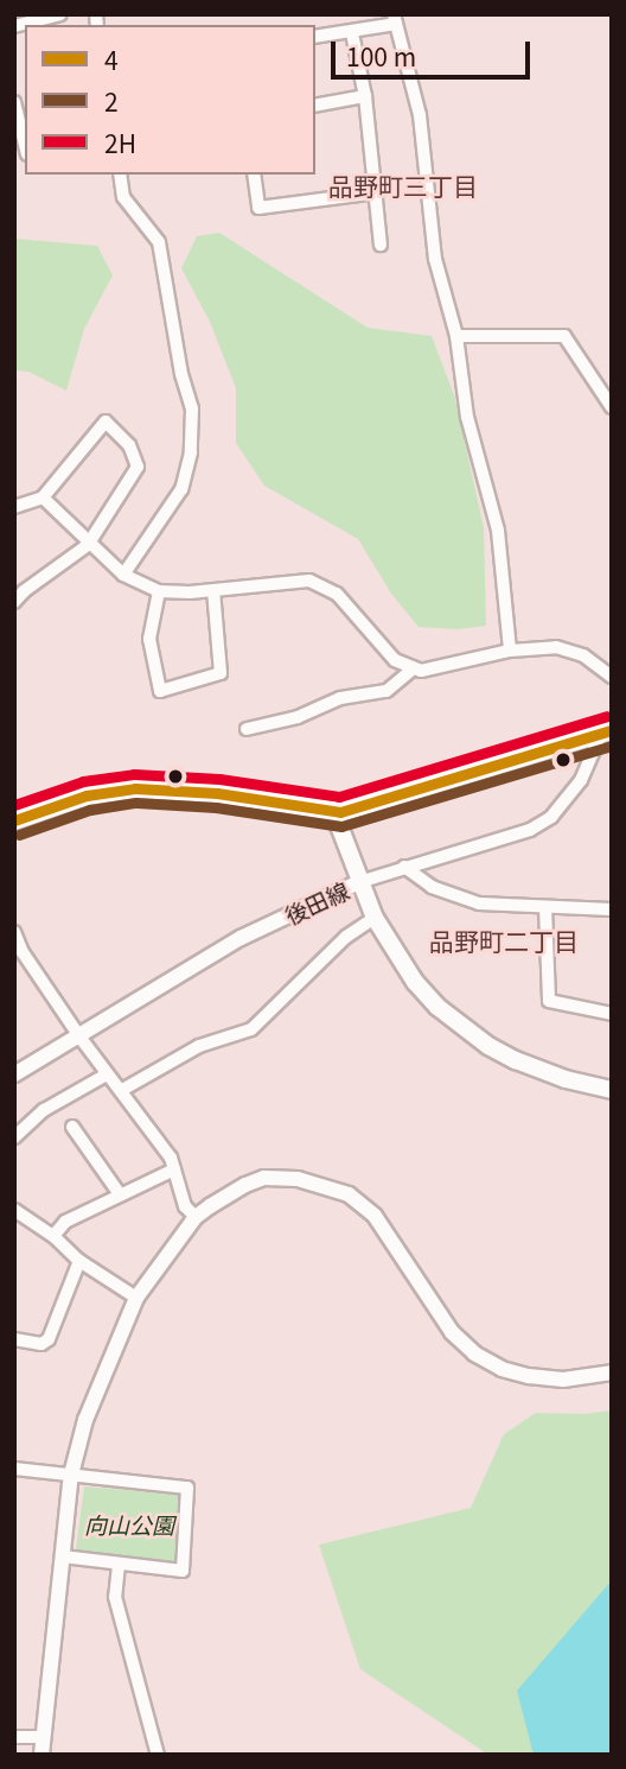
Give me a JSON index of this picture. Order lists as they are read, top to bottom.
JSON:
{
  "streets": {
    "street": ["後田線"]
  },
  "districts": ["品野町三丁目", "品野町二丁目"],
  "parks": ["向山公園"],
  "lines": ["transit line 2H", "transit line 4", "transit line 2"],
  "legend": ["4", "2", "2H"],
  "scale_bar": "100 m"
}
